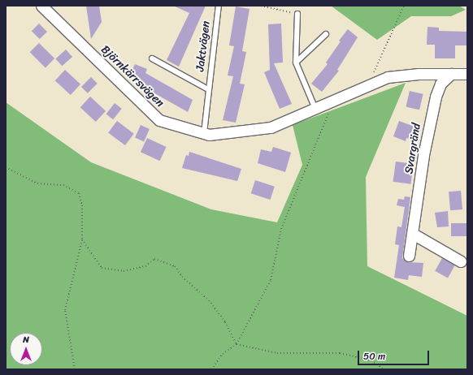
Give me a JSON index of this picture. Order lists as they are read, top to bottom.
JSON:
{
  "streets": {
    "street": ["Björnkärrsvägen", "Svargränd"],
    "lane": ["Jaktvägen"]
  },
  "crossings": [
    ["Jaktvägen", "Björnkärrsvägen"],
    ["Björnkärrsvägen", "Svargränd"]
  ],
  "scale_bar": "50 m",
  "north": "top"
}
